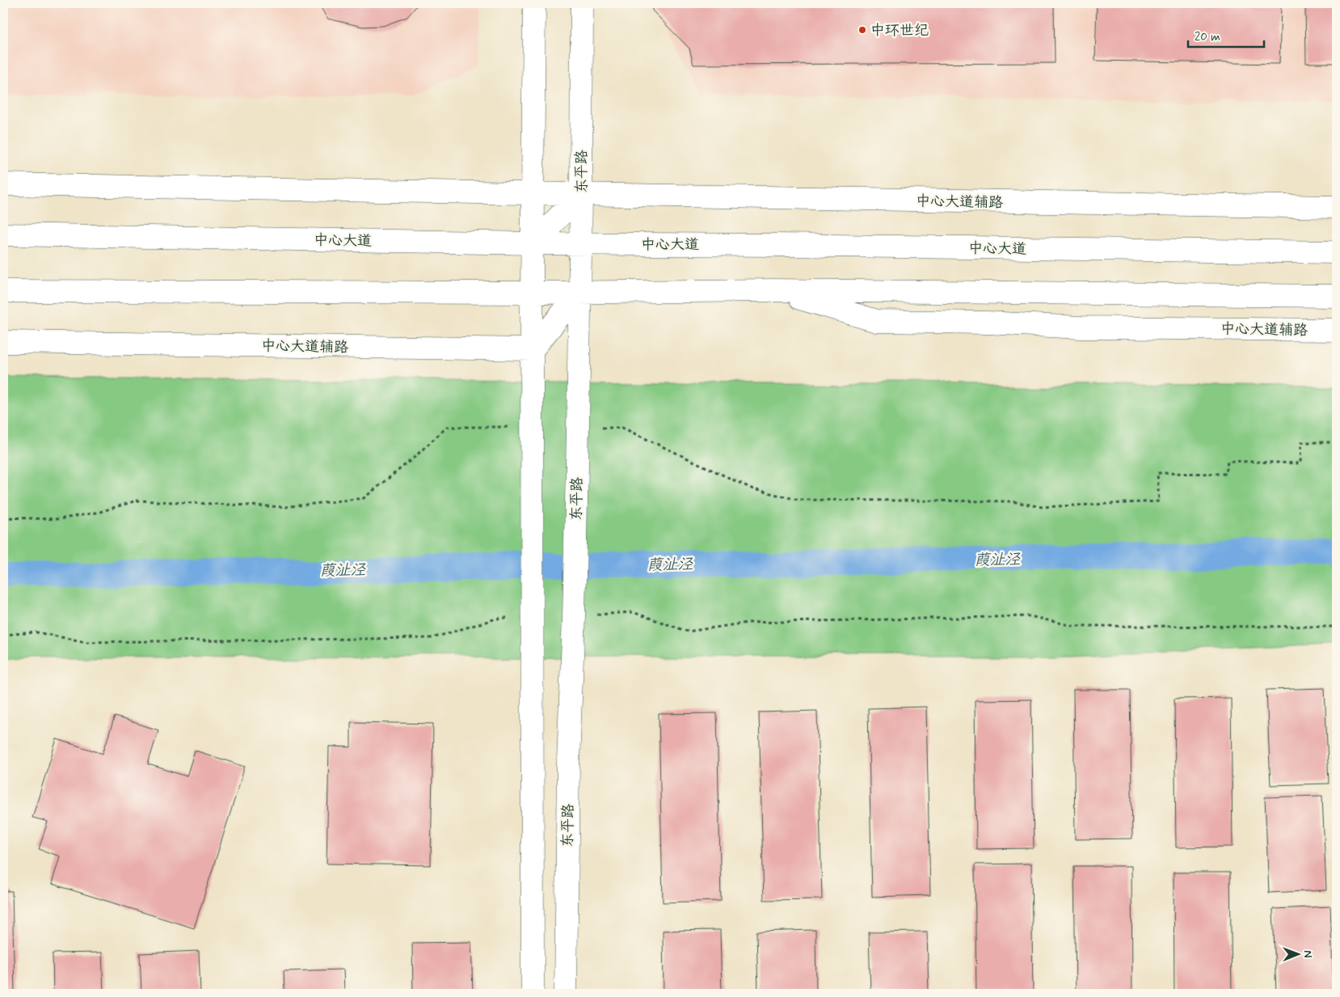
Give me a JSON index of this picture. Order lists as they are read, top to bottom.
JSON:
{
  "streets": {
    "main road": ["东平路", "中心大道辅路", "中心大道"]
  },
  "crossings": [
    ["东平路", "中心大道辅路"],
    ["东平路", "中心大道"]
  ],
  "water": ["葭沚泾"],
  "places": ["中环世纪"],
  "scale_bar": "20 m",
  "north": "right"
}
